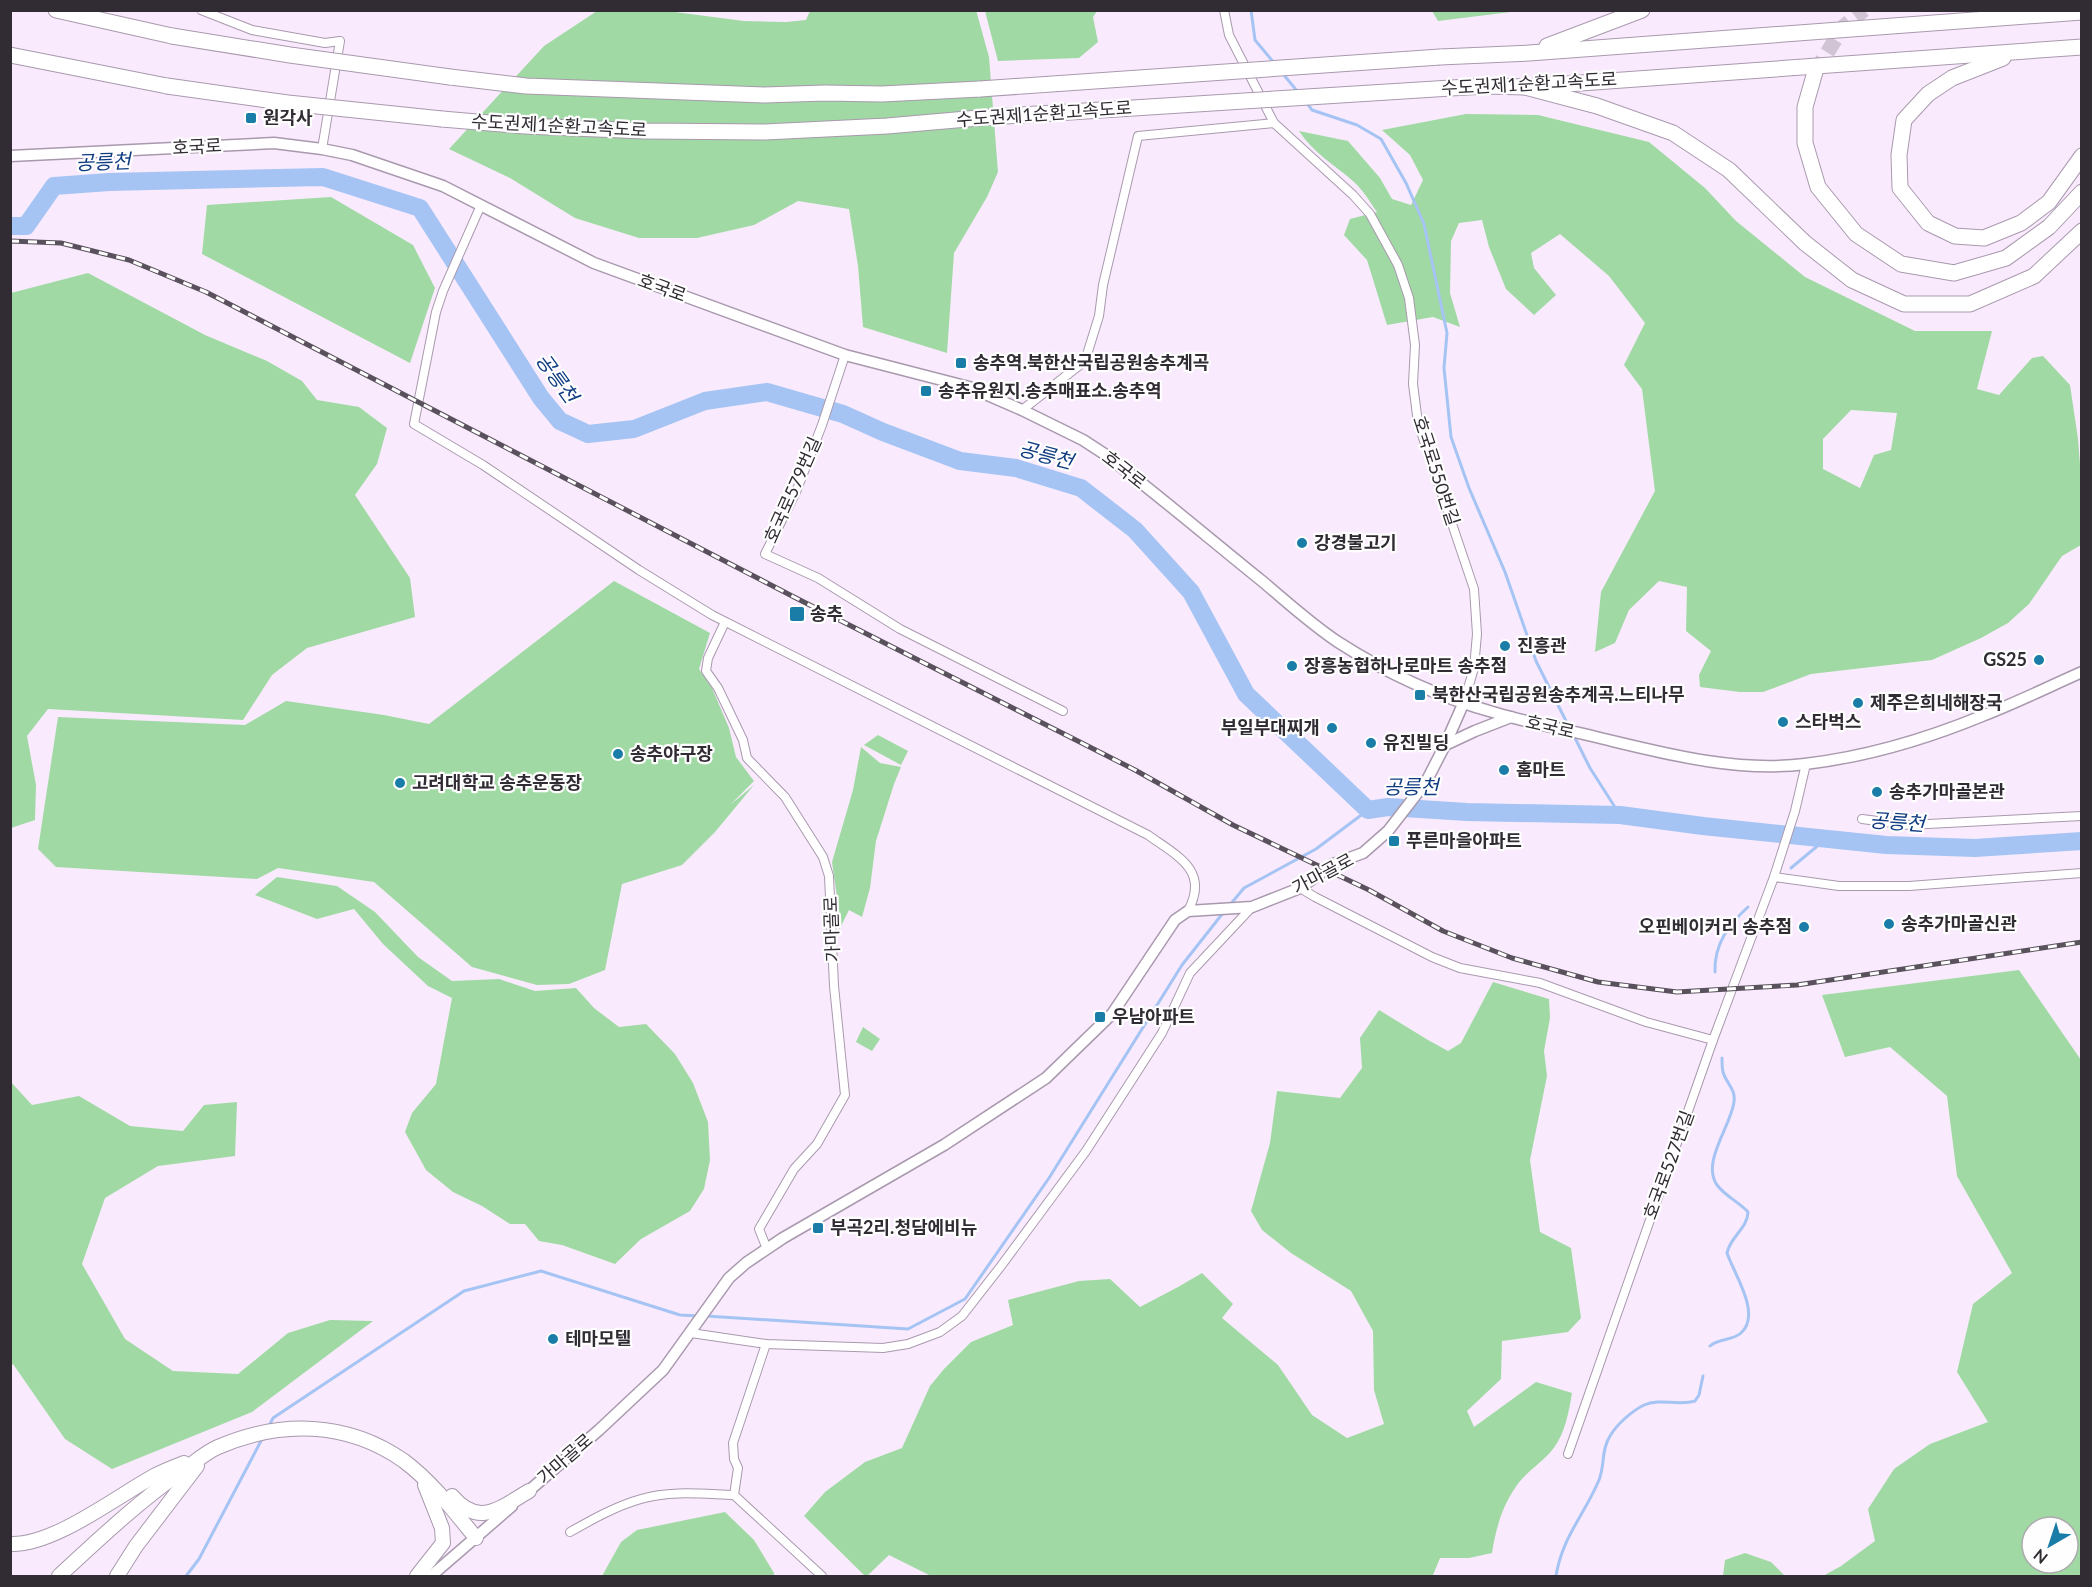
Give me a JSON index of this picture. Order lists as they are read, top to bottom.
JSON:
{
  "streets": {
    "highway": ["수도권제1순환고속도로"],
    "street": [
      "호국로",
      "호국로550번길",
      "호국로579번길",
      "가마골로",
      "호국로527번길"
    ]
  },
  "crossings": [
    ["호국로", "호국로550번길"],
    ["호국로", "호국로579번길"],
    ["호국로", "호국로527번길"]
  ],
  "water": ["공릉천"],
  "places": {
    "transit": [
      "원각사",
      "송추역.북한산국립공원송추계곡",
      "송추유원지.송추매표소.송추역",
      "송추",
      "북한산국립공원송추계곡.느티나무",
      "푸른마을아파트",
      "우남아파트",
      "부곡2리.청담에비뉴"
    ],
    "other": [
      "강경불고기",
      "진흥관",
      "GS25",
      "장흥농협하나로마트 송추점",
      "제주은희네해장국",
      "스타벅스",
      "부일부대찌개",
      "유진빌딩",
      "송추야구장",
      "홈마트",
      "고려대학교 송추운동장",
      "송추가마골본관",
      "송추가마골신관",
      "오핀베이커리 송추점",
      "테마모텔"
    ]
  },
  "north": "bottom left"
}
